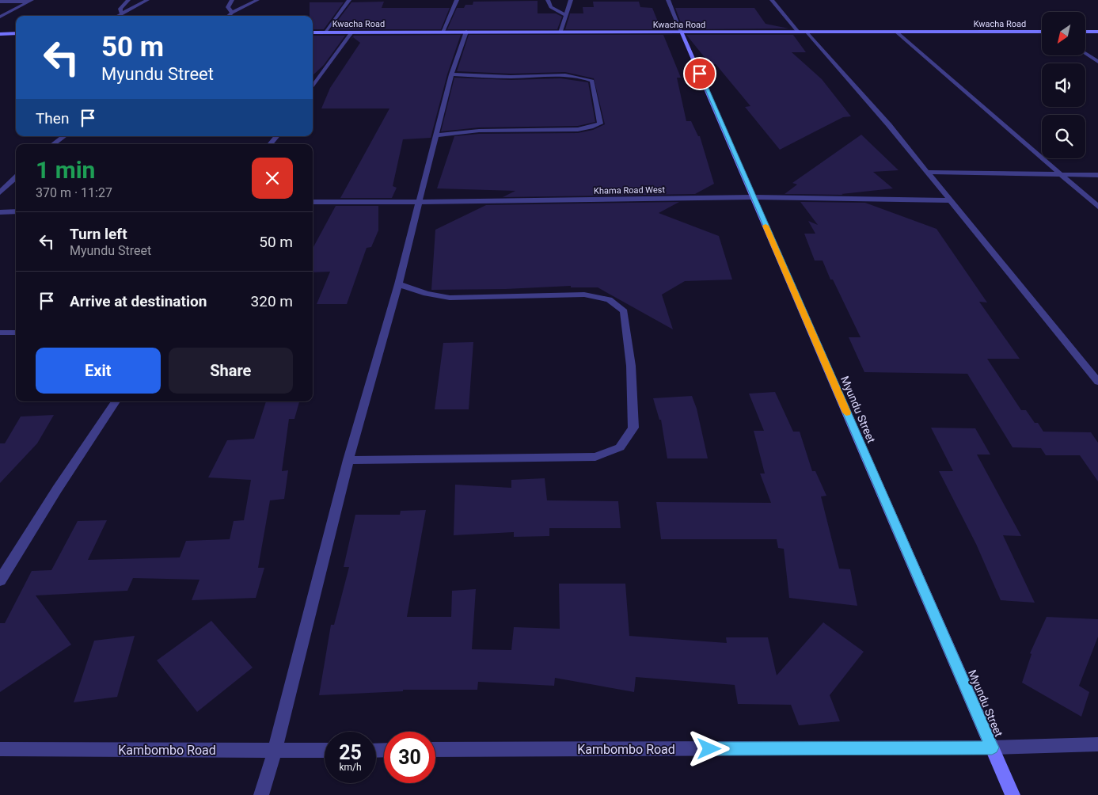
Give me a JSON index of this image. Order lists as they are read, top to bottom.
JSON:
{
  "streets": {
    "main road": ["Kwacha Road", "Myundu Street"],
    "street": ["Khama Road West", "Kambombo Road"]
  },
  "crossings": [
    ["Kwacha Road", "Myundu Street"],
    ["Khama Road West", "Myundu Street"],
    ["Myundu Street", "Kambombo Road"]
  ],
  "north": "bottom left",
  "page": {
    "turn": ["50 m", "Myundu Street"],
    "then": "Then",
    "heading": ["1 min", "370 m · 11:27"],
    "list": [
      {
        "name": "Turn left",
        "note": "Myundu Street",
        "value": "50 m"
      },
      {
        "name": "Arrive at destination",
        "value": "320 m"
      }
    ],
    "buttons": ["Exit", "Share"],
    "speed": "25 km/h",
    "limit": "30"
  }
}
